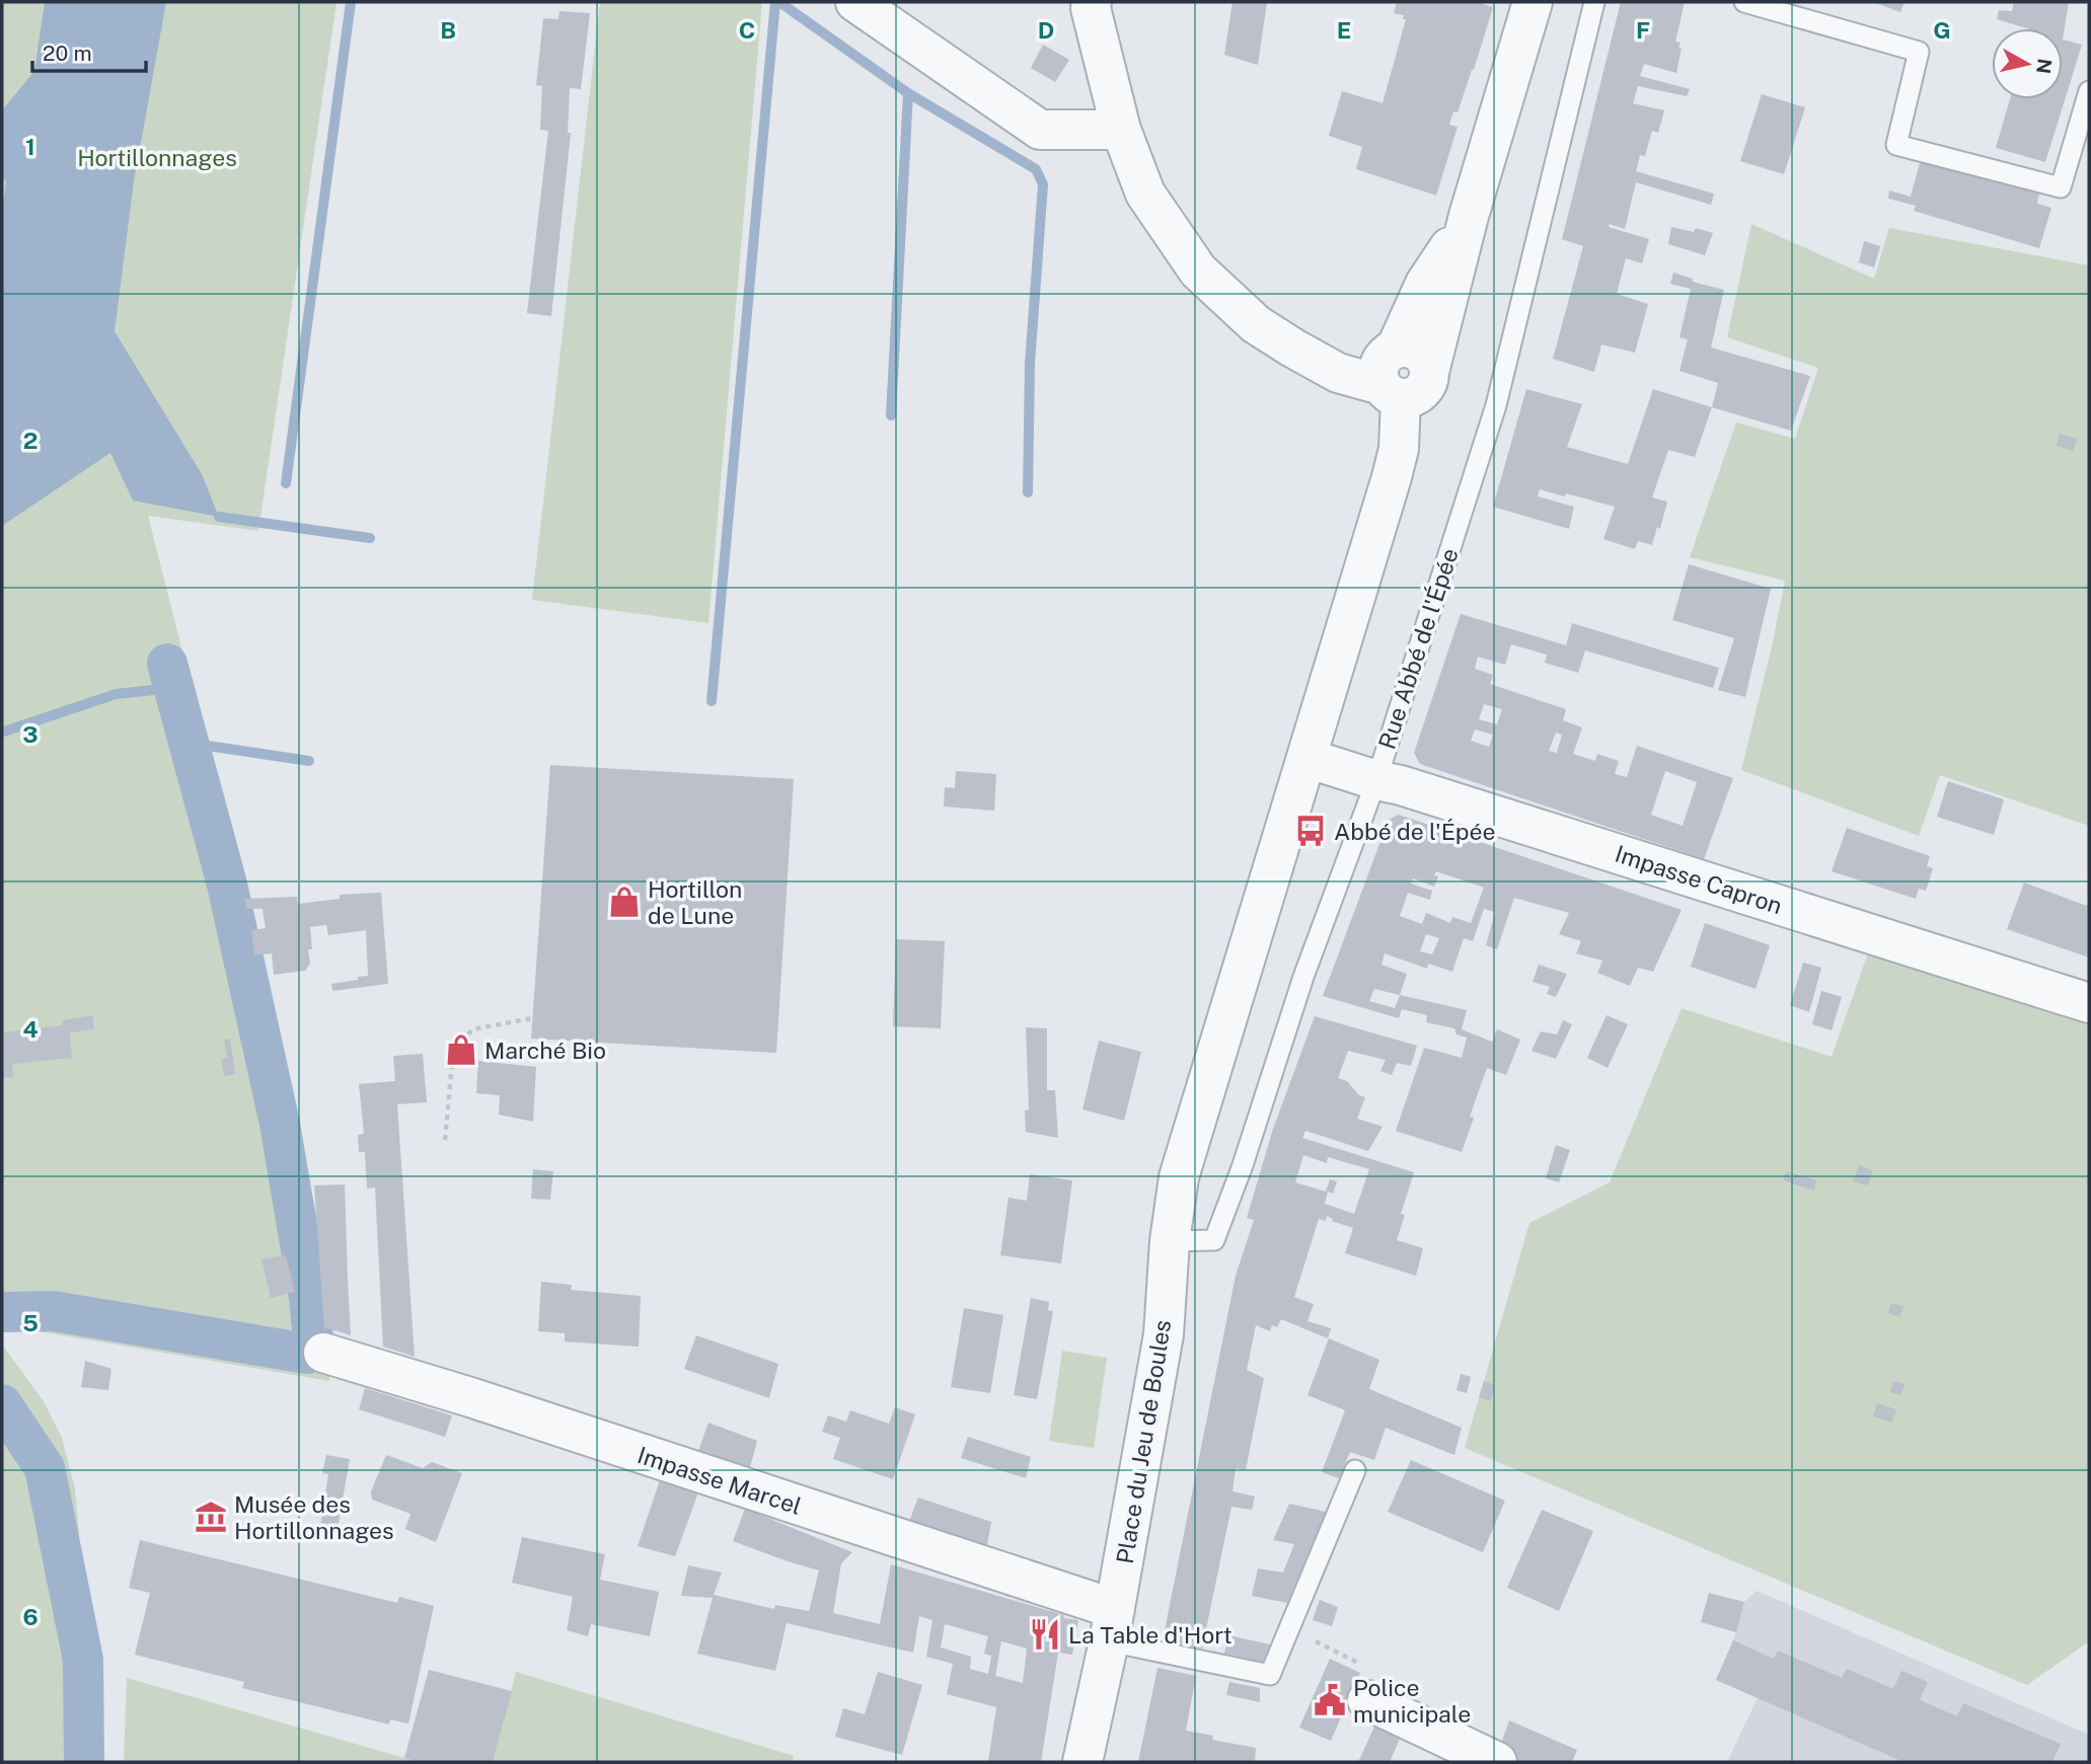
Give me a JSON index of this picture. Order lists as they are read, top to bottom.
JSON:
{
  "streets": {
    "street": ["Impasse Capron", "Place du Jeu de Boules", "Impasse Marcel"],
    "lane": ["Rue Abbé de l'Épée"]
  },
  "crossings": [
    ["Rue Abbé de l'Épée", "Impasse Capron"],
    ["Rue Abbé de l'Épée", "Place du Jeu de Boules"],
    ["Impasse Capron", "Place du Jeu de Boules"],
    ["Place du Jeu de Boules", "Impasse Marcel"]
  ],
  "parks": ["Hortillonnages"],
  "places": {
    "bus stop": ["Abbé de l'Épée"],
    "shop": ["Hortillon de Lune", "Marché Bio"],
    "museum": ["Musée des Hortillonnages"],
    "restaurant": ["La Table d'Hort"],
    "public building": ["Police municipale"]
  },
  "scale_bar": "20 m",
  "north": "right",
  "grid": {
    "columns": [
      "B",
      "C",
      "D",
      "E",
      "F",
      "G"
    ],
    "rows": [
      "1",
      "2",
      "3",
      "4",
      "5",
      "6"
    ]
  }
}
